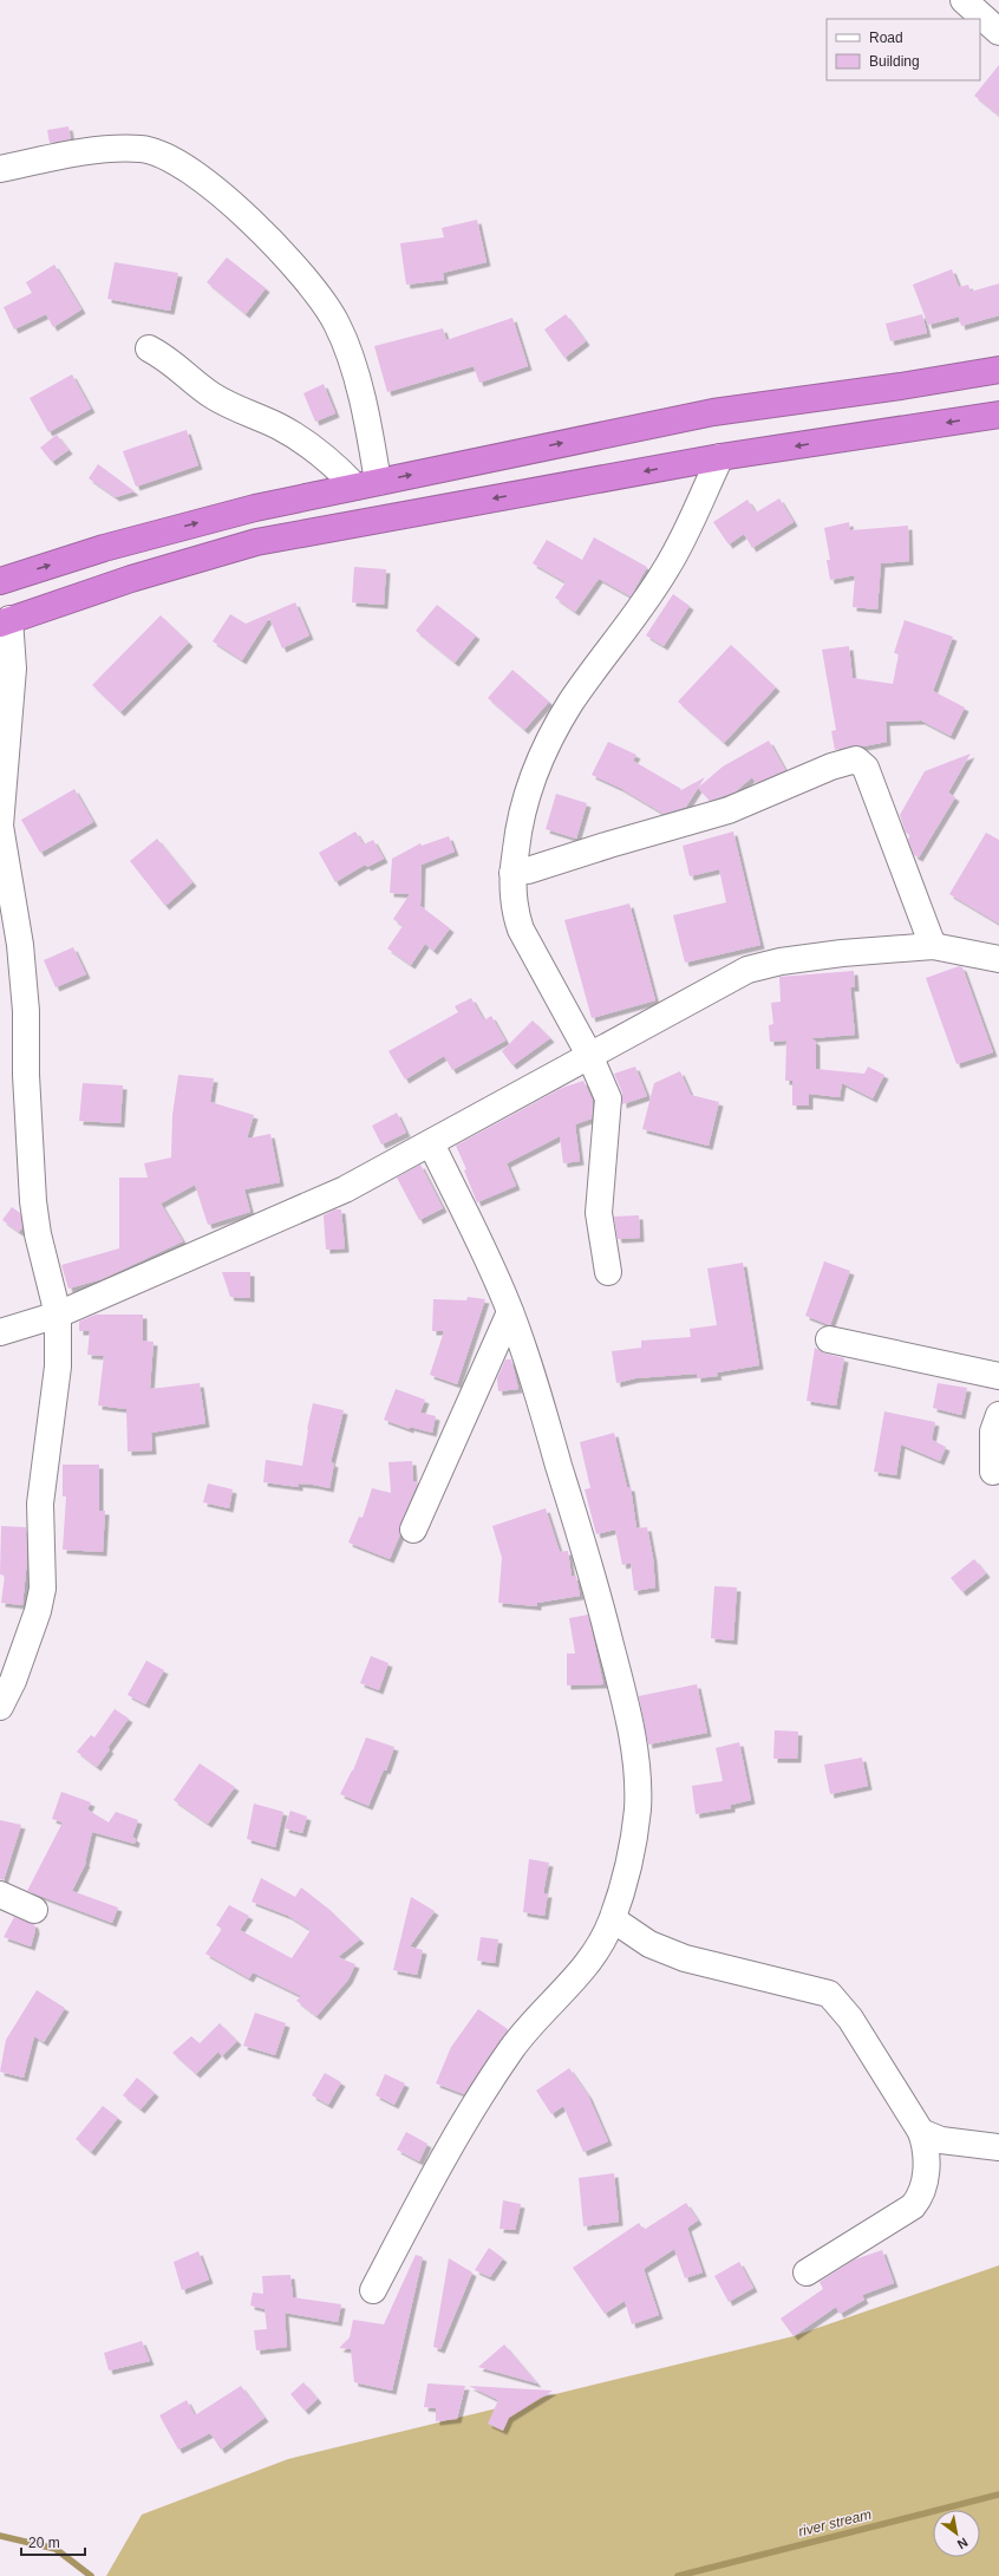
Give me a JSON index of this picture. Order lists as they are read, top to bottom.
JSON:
{
  "water": ["river stream"],
  "legend": ["Road", "Building"],
  "scale_bar": "20 m",
  "north": "bottom right"
}
